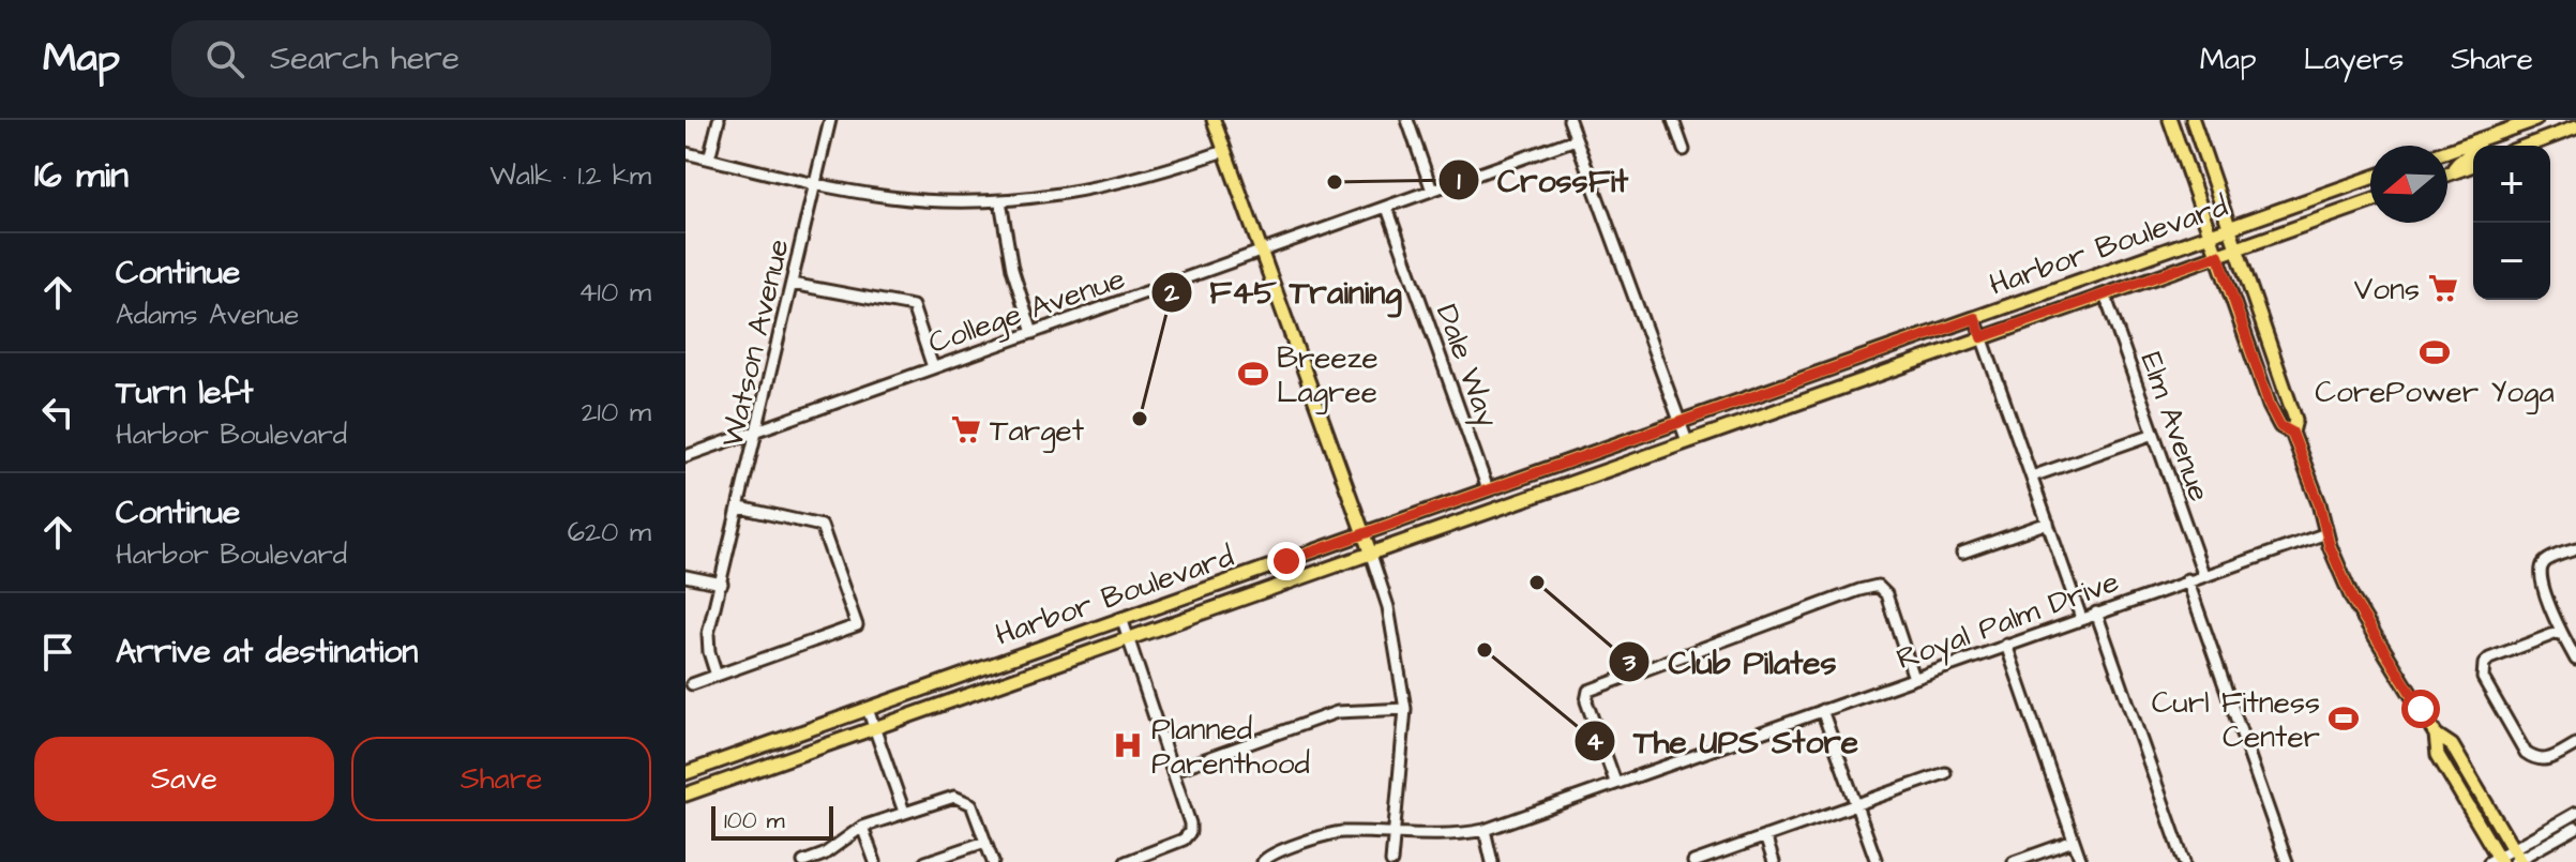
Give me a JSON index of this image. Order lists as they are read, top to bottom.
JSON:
{
  "streets": {
    "main road": ["Harbor Boulevard"],
    "street": [
      "College Avenue",
      "Watson Avenue",
      "Dale Way",
      "Elm Avenue",
      "Royal Palm Drive"
    ]
  },
  "crossings": [
    ["Harbor Boulevard", "Dale Way"],
    ["Harbor Boulevard", "Elm Avenue"],
    ["College Avenue", "Watson Avenue"],
    ["College Avenue", "Dale Way"],
    ["Elm Avenue", "Royal Palm Drive"]
  ],
  "places": {
    "other": [
      "CrossFit",
      "F45 Training",
      "Club Pilates",
      "The UPS Store"
    ],
    "supermarket": ["Vons", "Target"],
    "sports": ["CorePower Yoga", "Breeze Lagree", "Curl Fitness Center"],
    "hospital": ["Planned Parenthood"]
  },
  "scale_bar": "100 m",
  "north": "left",
  "page": {
    "header": "Map",
    "search": "Search here",
    "nav": ["Map", "Layers", "Share"],
    "heading": ["16 min", "Walk · 1.2 km"],
    "map_buttons": ["+", "−"],
    "list": [
      ["Continue", "Adams Avenue", "410 m"],
      ["Turn left", "Harbor Boulevard", "210 m"],
      ["Continue", "Harbor Boulevard", "620 m"],
      "Arrive at destination"
    ],
    "buttons": ["Save", "Share"],
    "scale": "100 m"
  }
}
